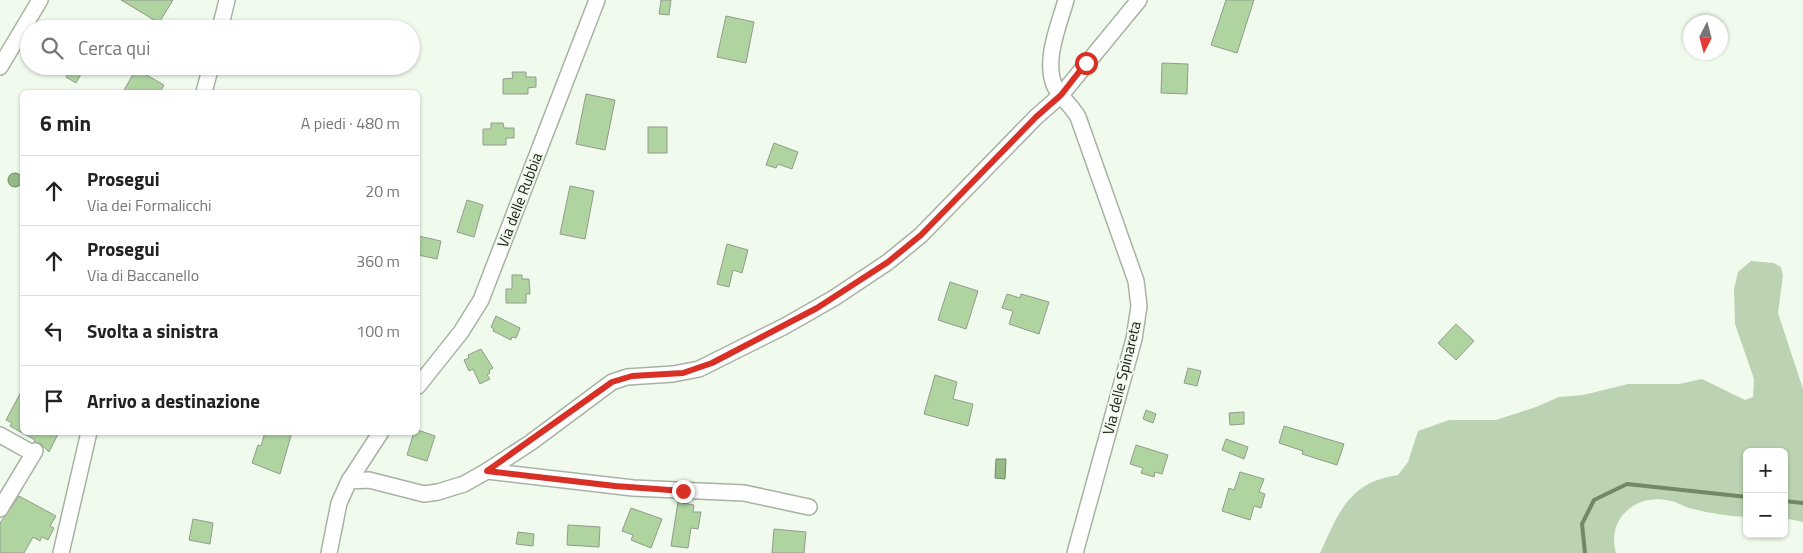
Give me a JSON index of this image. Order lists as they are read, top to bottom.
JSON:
{
  "streets": {
    "street": ["Via delle Rubbia", "Via delle Spinareta"]
  },
  "north": "bottom",
  "page": {
    "search": "Cerca qui",
    "heading": ["6 min", "A piedi · 480 m"],
    "list": [
      ["Prosegui", "Via dei Formalicchi", "20 m"],
      ["Prosegui", "Via di Baccanello", "360 m"],
      ["Svolta a sinistra", "100 m"],
      "Arrivo a destinazione"
    ],
    "map_buttons": ["+", "−"]
  }
}
